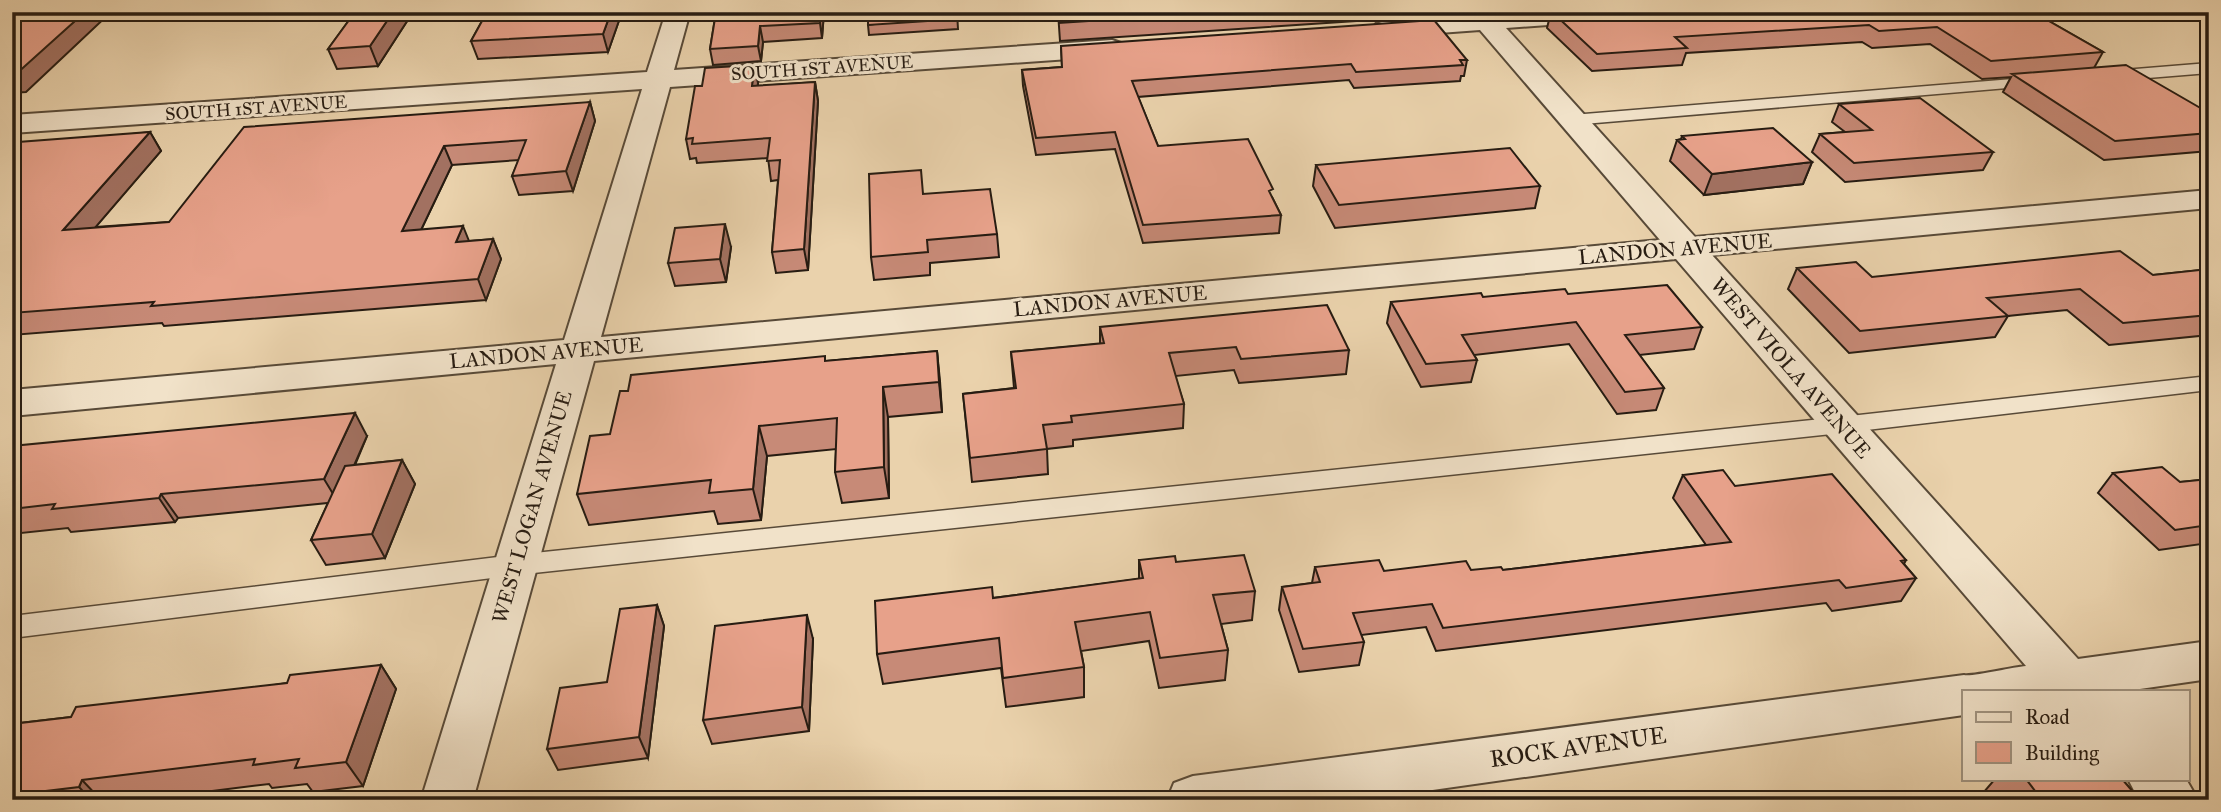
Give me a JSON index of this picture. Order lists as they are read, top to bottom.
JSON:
{
  "streets": {
    "street": [
      "SOUTH 1ST AVENUE",
      "LANDON AVENUE",
      "WEST VIOLA AVENUE",
      "WEST LOGAN AVENUE",
      "ROCK AVENUE"
    ]
  },
  "crossings": [
    ["SOUTH 1ST AVENUE", "WEST LOGAN AVENUE"],
    ["LANDON AVENUE", "WEST VIOLA AVENUE"],
    ["LANDON AVENUE", "WEST LOGAN AVENUE"]
  ],
  "legend": ["Road", "Building"]
}
